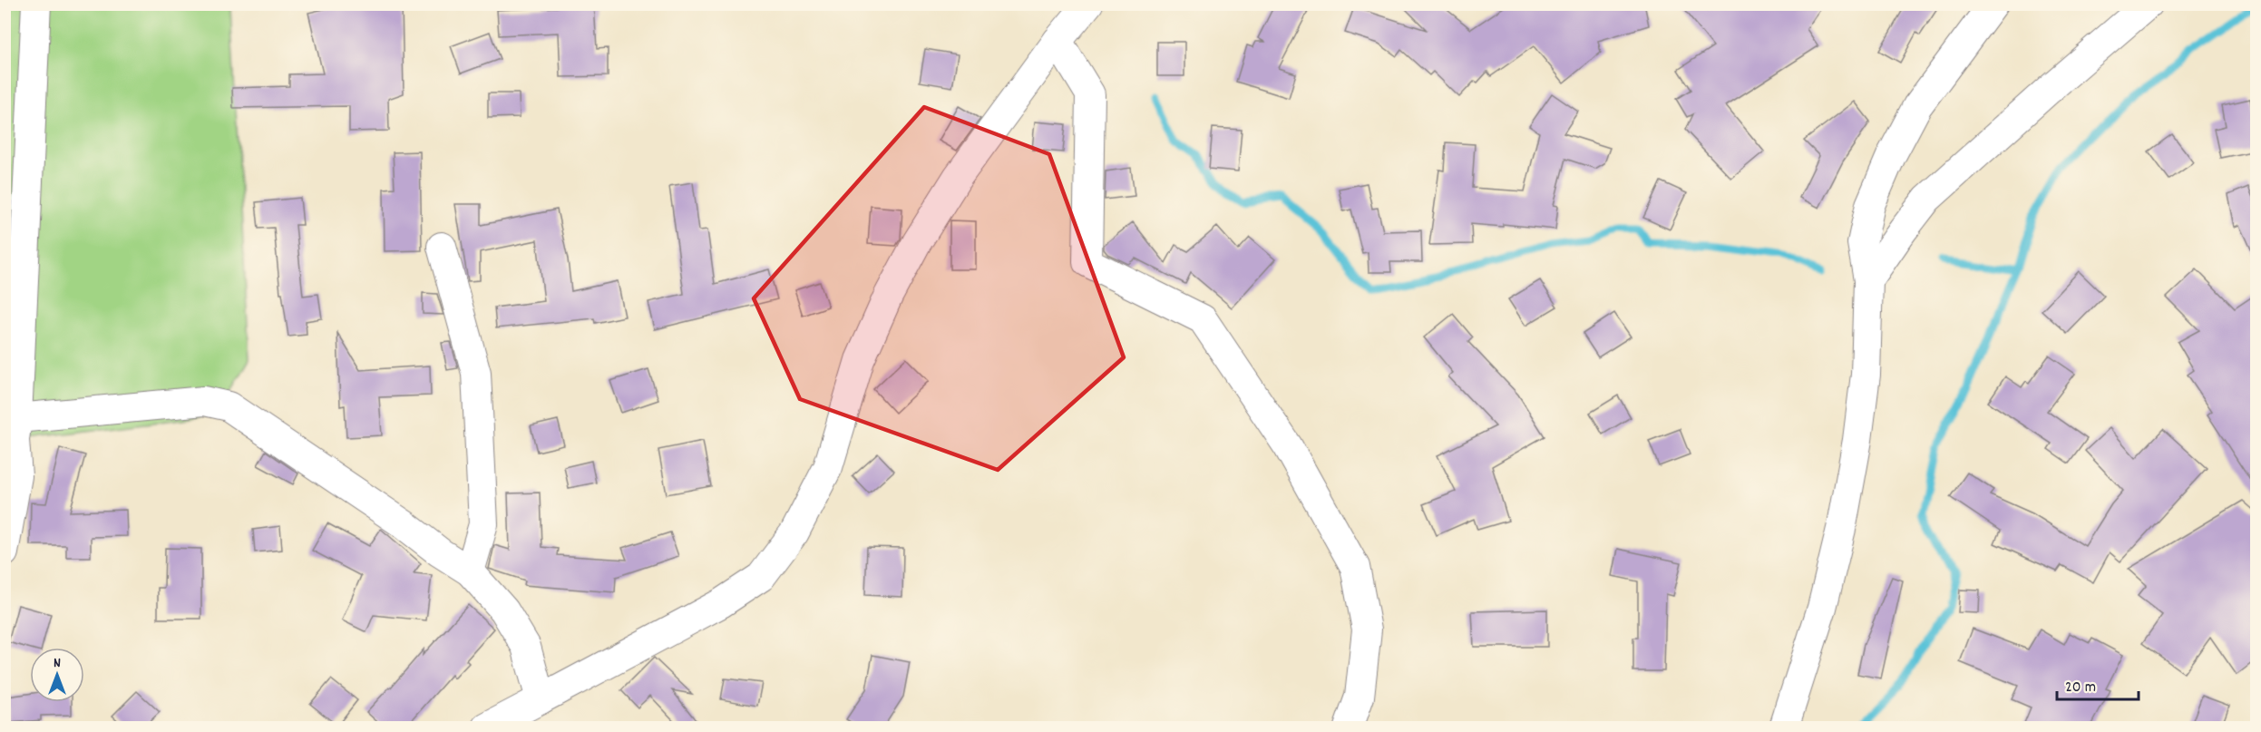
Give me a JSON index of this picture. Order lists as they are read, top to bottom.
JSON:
{
  "scale_bar": "20 m",
  "north": "top"
}
